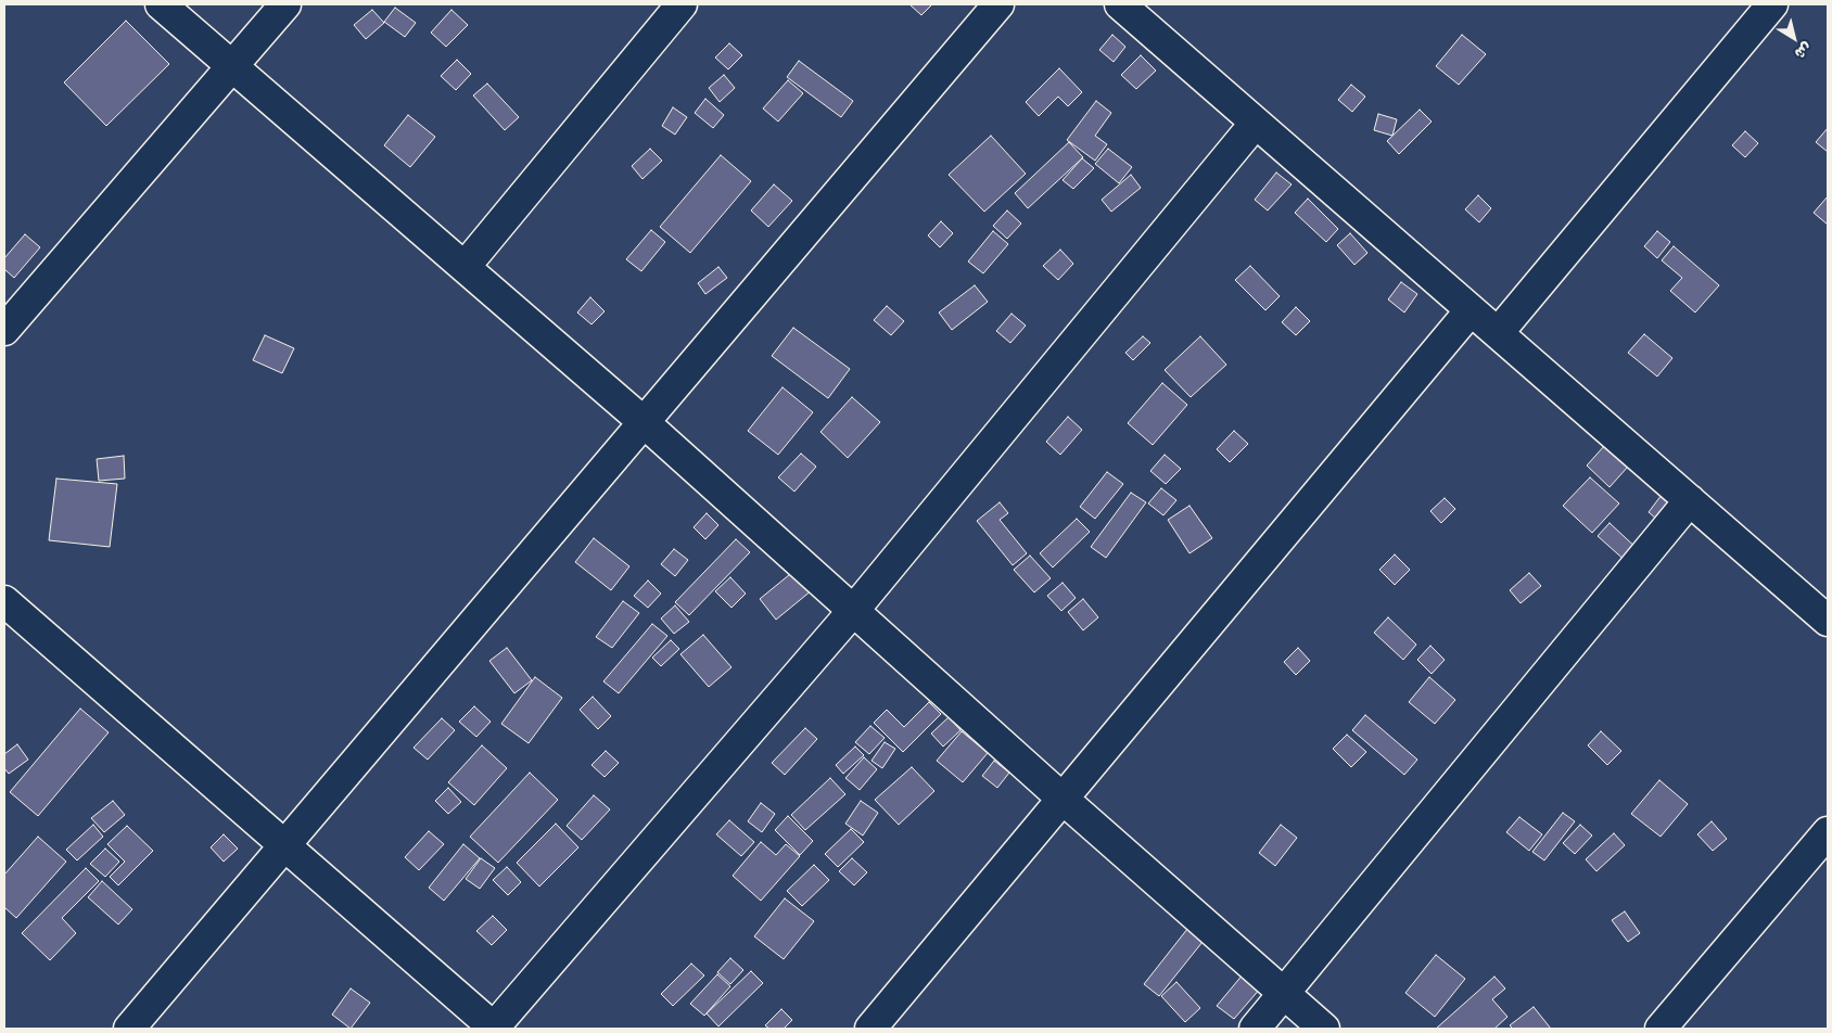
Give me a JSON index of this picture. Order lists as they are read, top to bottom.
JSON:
{
  "north": "bottom right"
}
